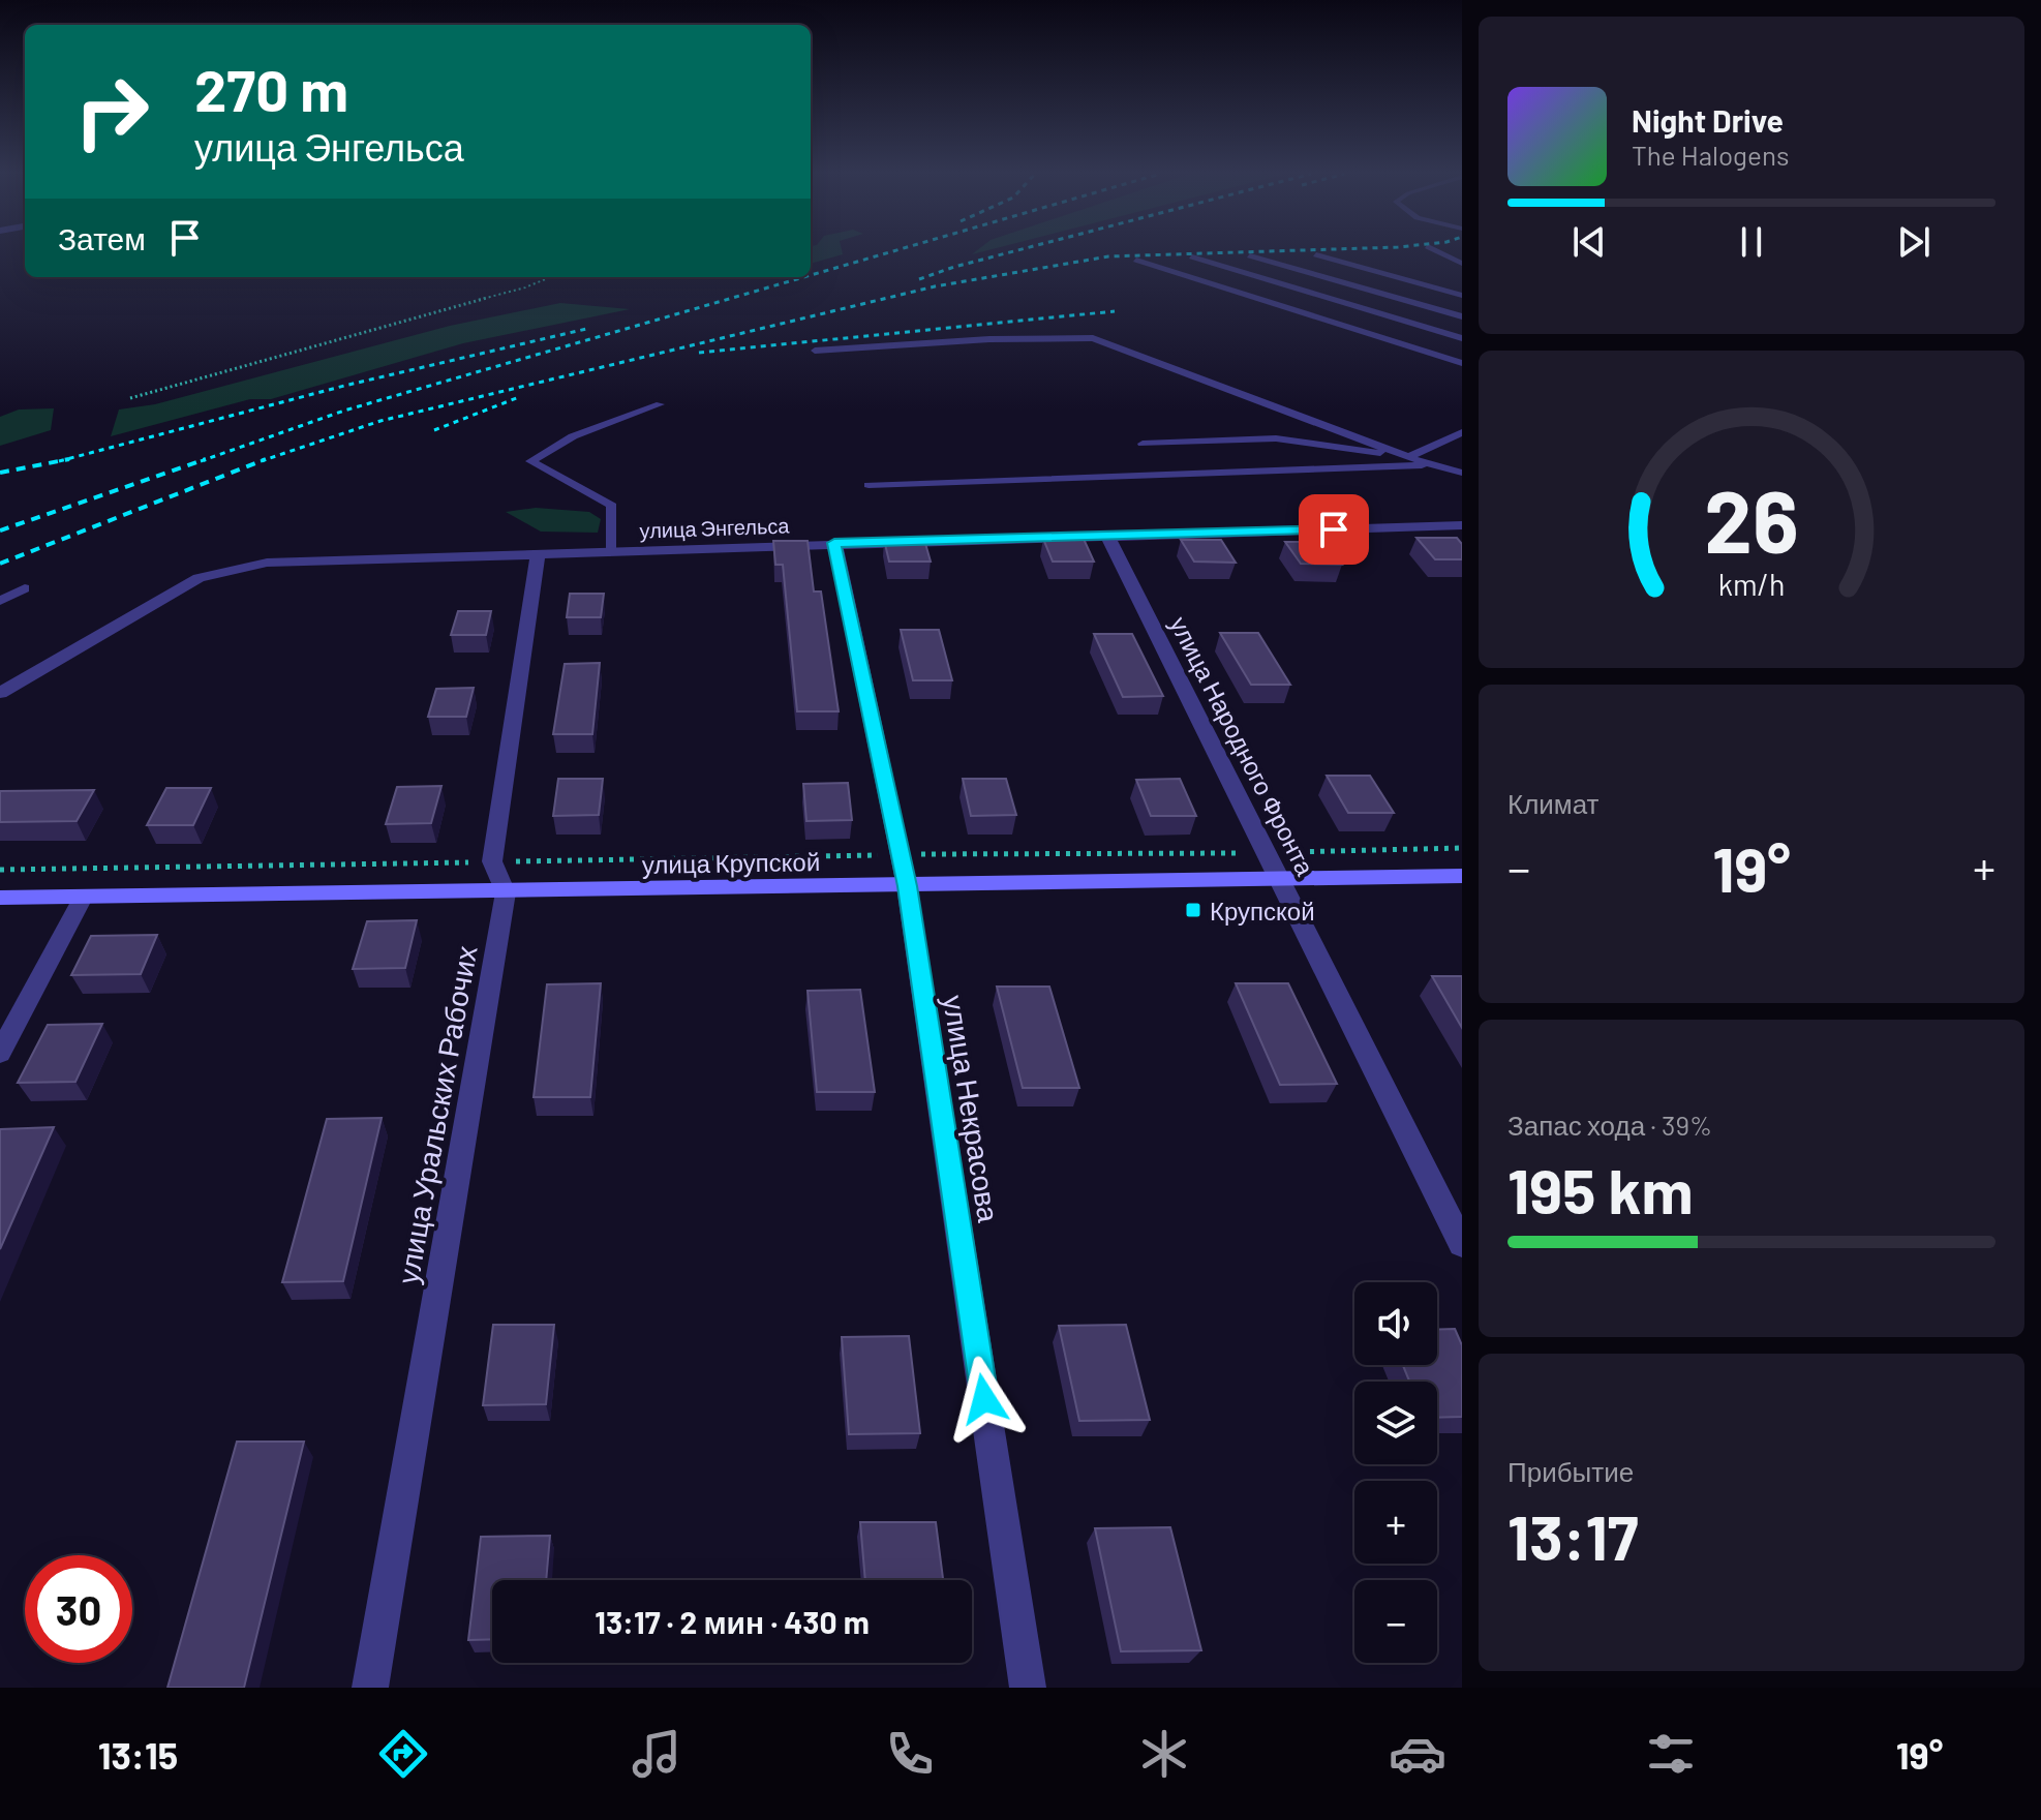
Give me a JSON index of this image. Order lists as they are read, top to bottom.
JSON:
{
  "streets": {
    "main road": ["улица Крупской"],
    "street": [
      "улица Энгельса",
      "улица Народного Фронта",
      "улица Некрасова",
      "улица Уральских Рабочих"
    ]
  },
  "crossings": [
    ["улица Энгельса", "улица Народного Фронта"],
    ["улица Энгельса", "улица Некрасова"],
    ["улица Народного Фронта", "улица Крупской"],
    ["улица Крупской", "улица Некрасова"],
    ["улица Крупской", "улица Уральских Рабочих"]
  ],
  "places": {
    "transit": ["Крупской"]
  },
  "page": {
    "turn": ["270 m", "улица Энгельса"],
    "song": ["Night Drive", "The Halogens"],
    "then": "Затем",
    "tile": [
      "Климат",
      ["Запас хода · 39%", "195 km"],
      ["Прибытие", "13:17"]
    ],
    "heat": ["−", "19°", "+"],
    "map_buttons": ["+", "−"],
    "limit": "30",
    "trip": "13:17 · 2 мин · 430 m",
    "tabs": ["13:15", "19°"],
    "gauge": ["26", "km/h"]
  }
}
